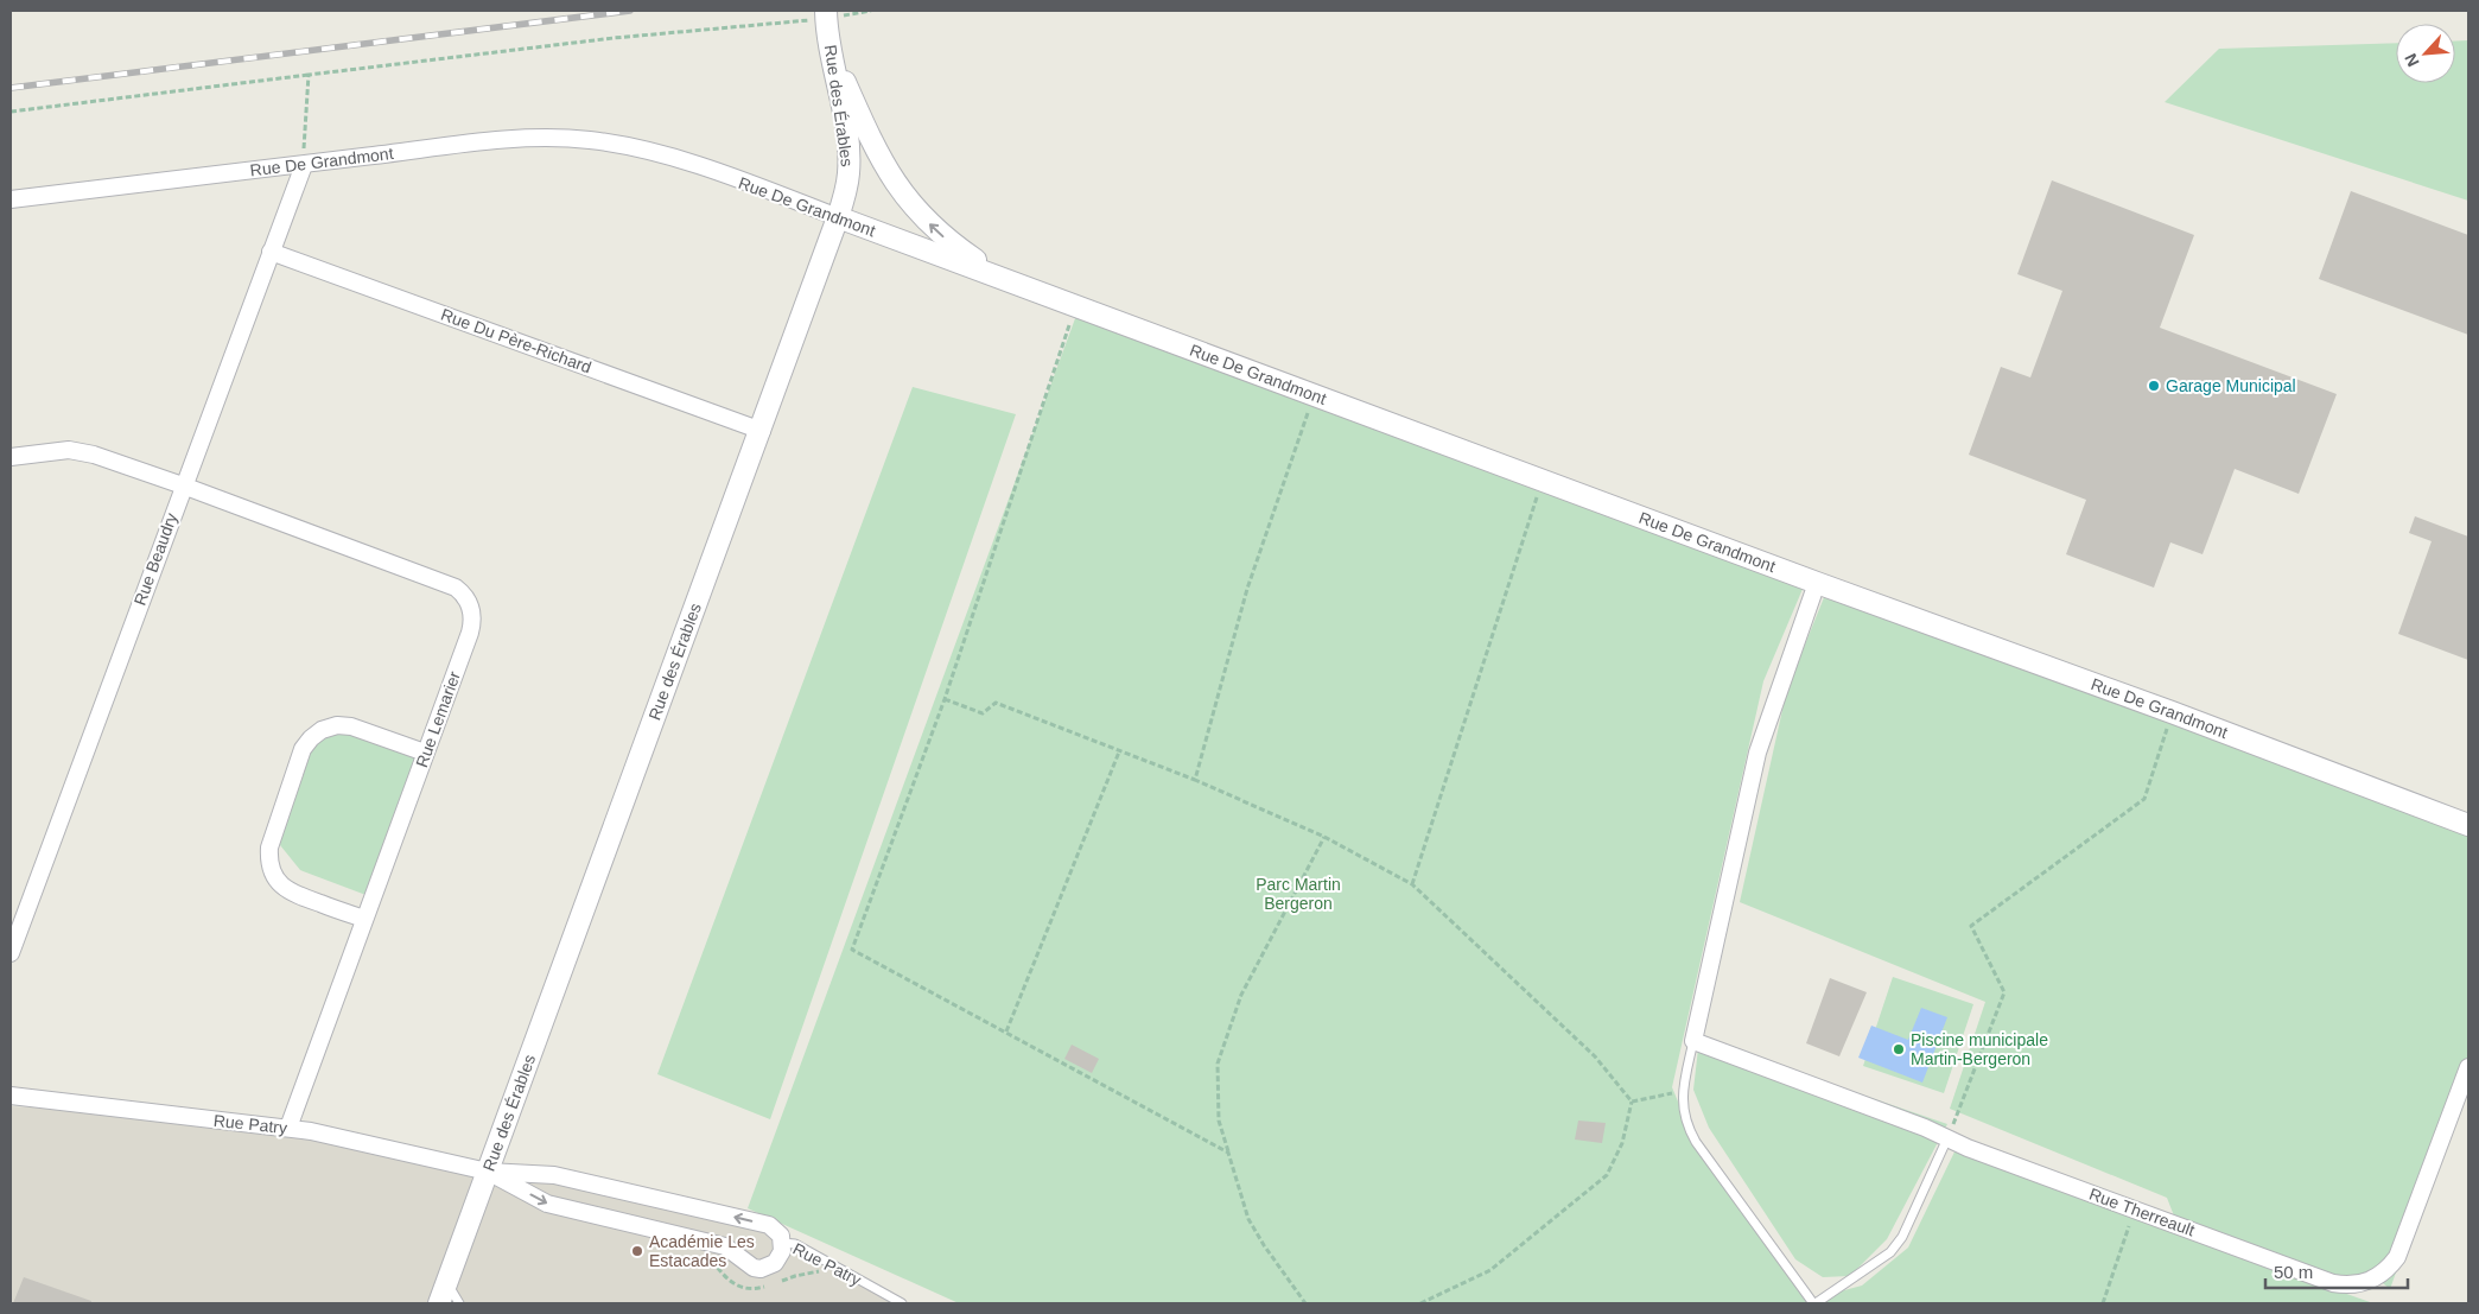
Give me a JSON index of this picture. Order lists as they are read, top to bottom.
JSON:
{
  "streets": {
    "street": [
      "Rue des Érables",
      "Rue De Grandmont",
      "Rue Du Père-Richard",
      "Rue Beaudry",
      "Rue Lemarier",
      "Rue Patry",
      "Rue Therreault"
    ]
  },
  "crossings": [
    ["Rue des Érables", "Rue De Grandmont"],
    ["Rue des Érables", "Rue Du Père-Richard"],
    ["Rue des Érables", "Rue Patry"],
    ["Rue De Grandmont", "Rue Beaudry"],
    ["Rue Du Père-Richard", "Rue Beaudry"],
    ["Rue Beaudry", "Rue Lemarier"],
    ["Rue Lemarier", "Rue Patry"]
  ],
  "parks": ["Parc Martin Bergeron"],
  "places": ["Garage Municipal", "Piscine municipale Martin-Bergeron", "Académie Les Estacades"],
  "scale_bar": "50 m",
  "north": "bottom left"
}
